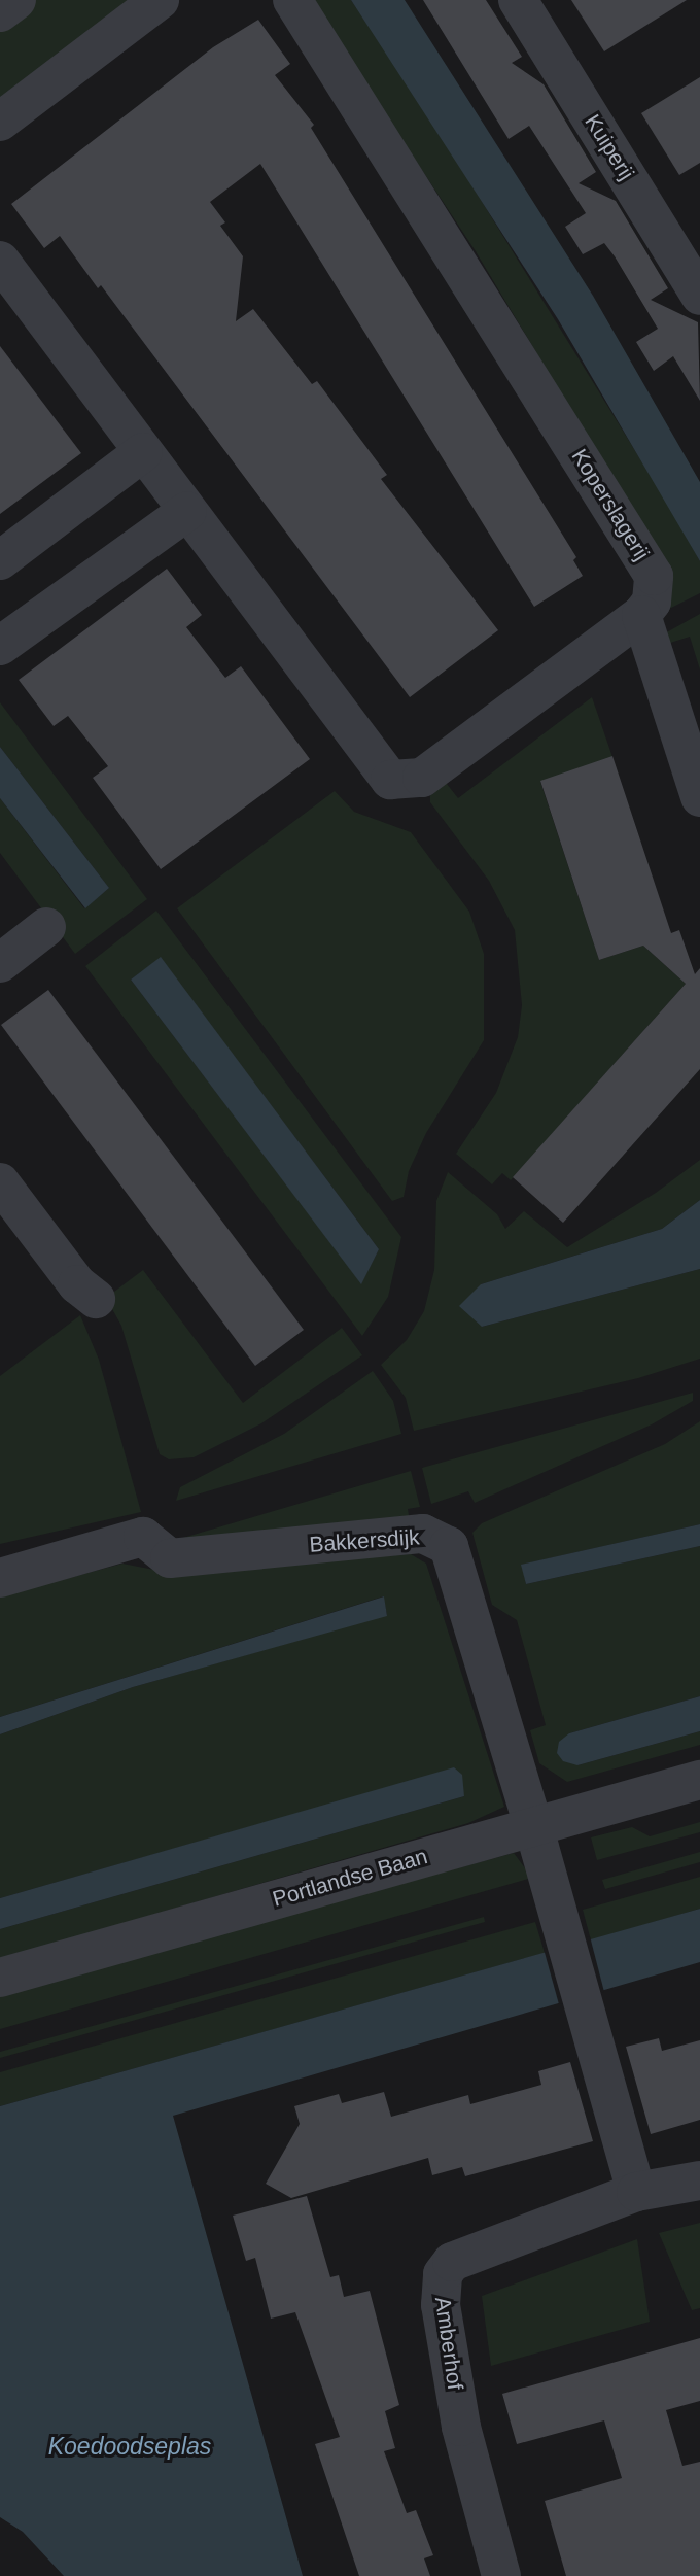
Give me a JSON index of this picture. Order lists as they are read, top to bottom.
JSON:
{
  "streets": {
    "street": [
      "Kuiperij",
      "Koperslagerij",
      "Bakkersdijk",
      "Portlandse Baan",
      "Amberhof"
    ]
  },
  "crossings": [
    ["Bakkersdijk", "Portlandse Baan"]
  ],
  "water": ["Koedoodseplas"]
}
